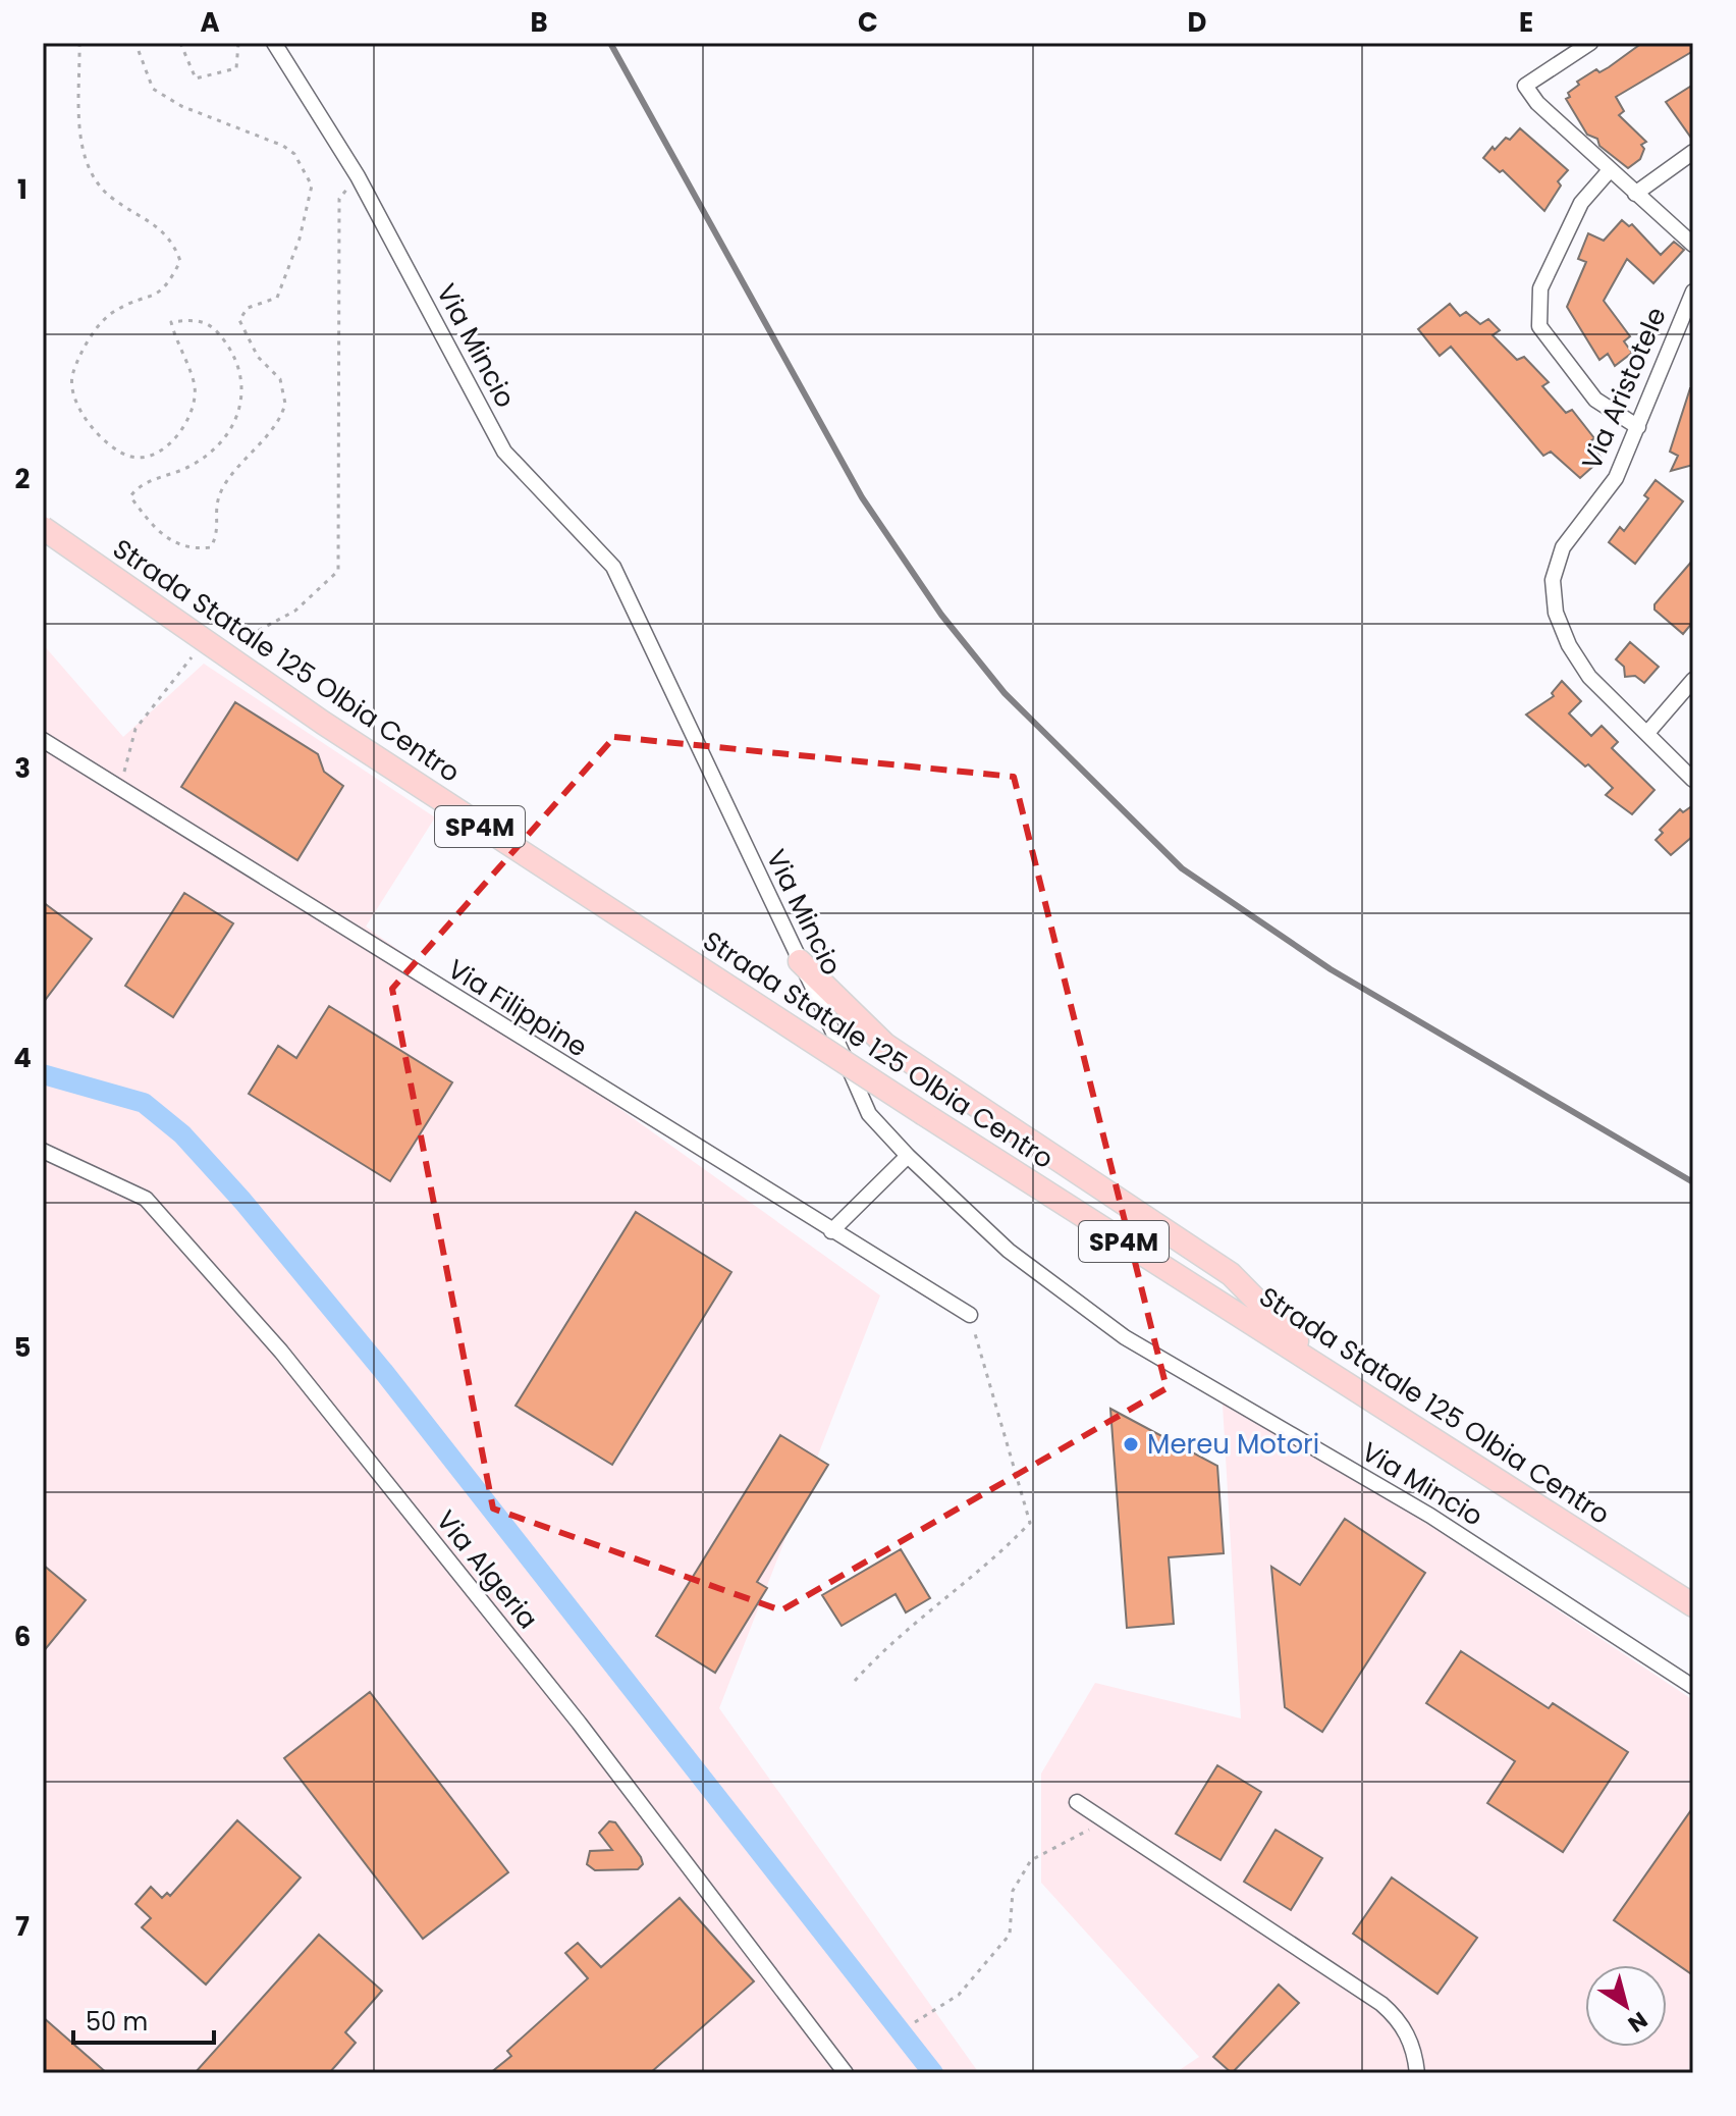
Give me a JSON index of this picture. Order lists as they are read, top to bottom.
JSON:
{
  "streets": {
    "main road": ["Strada Statale 125 Olbia Centro", "SP4M"],
    "street": [
      "Via Mincio",
      "Via Aristotele",
      "Via Filippine",
      "Via Algeria"
    ]
  },
  "places": ["Mereu Motori"],
  "scale_bar": "50 m",
  "north": "bottom right",
  "grid": {
    "columns": [
      "A",
      "B",
      "C",
      "D",
      "E"
    ],
    "rows": [
      "1",
      "2",
      "3",
      "4",
      "5",
      "6",
      "7"
    ]
  }
}
